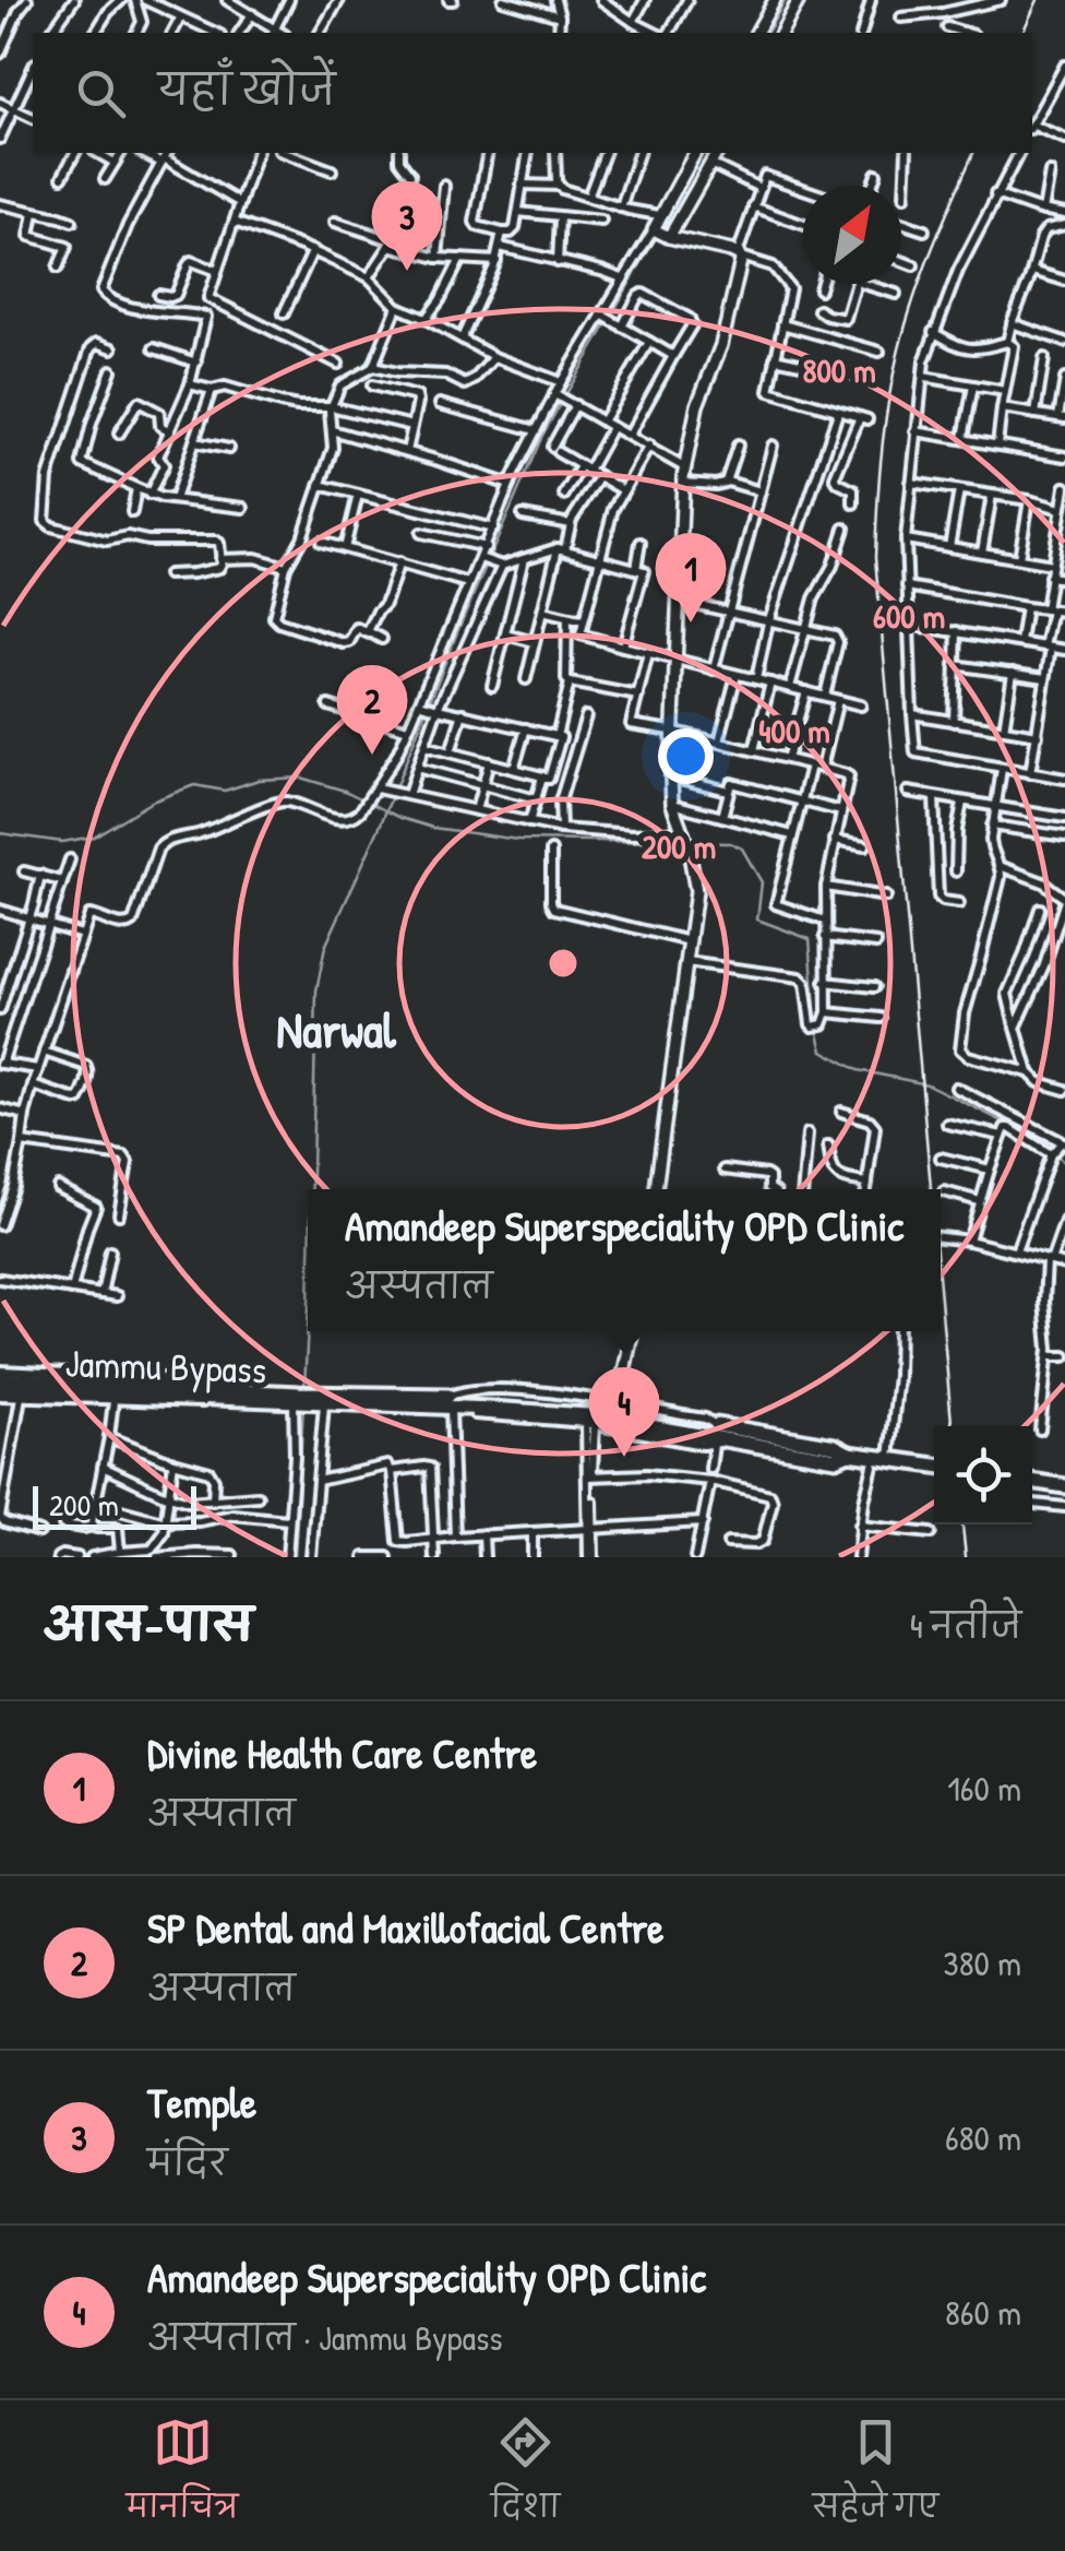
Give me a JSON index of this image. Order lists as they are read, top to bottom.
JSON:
{
  "streets": {
    "highway": ["Jammu Bypass"]
  },
  "districts": ["Narwal"],
  "scale_bar": "200 m",
  "north": "top right",
  "page": {
    "search": "यहाँ खोजें",
    "pins": [
      "3",
      "1",
      "2",
      "4"
    ],
    "popup": ["Amandeep Superspeciality OPD Clinic", "अस्पताल"],
    "scale": "200 m",
    "heading": ["आस-पास", "4 नतीजे"],
    "list": [
      {
        "mark": "1",
        "name": "Divine Health Care Centre",
        "note": "अस्पताल",
        "value": "160 m"
      },
      {
        "mark": "2",
        "name": "SP Dental and Maxillofacial Centre",
        "note": "अस्पताल",
        "value": "380 m"
      },
      {
        "mark": "3",
        "name": "Temple",
        "note": "मंदिर",
        "value": "680 m"
      },
      {
        "mark": "4",
        "name": "Amandeep Superspeciality OPD Clinic",
        "note": "अस्पताल · Jammu Bypass",
        "value": "860 m"
      }
    ],
    "nav": ["मानचित्र", "दिशा", "सहेजे गए"]
  },
  "rings": [
    "800 m",
    "600 m",
    "400 m",
    "200 m"
  ]
}
